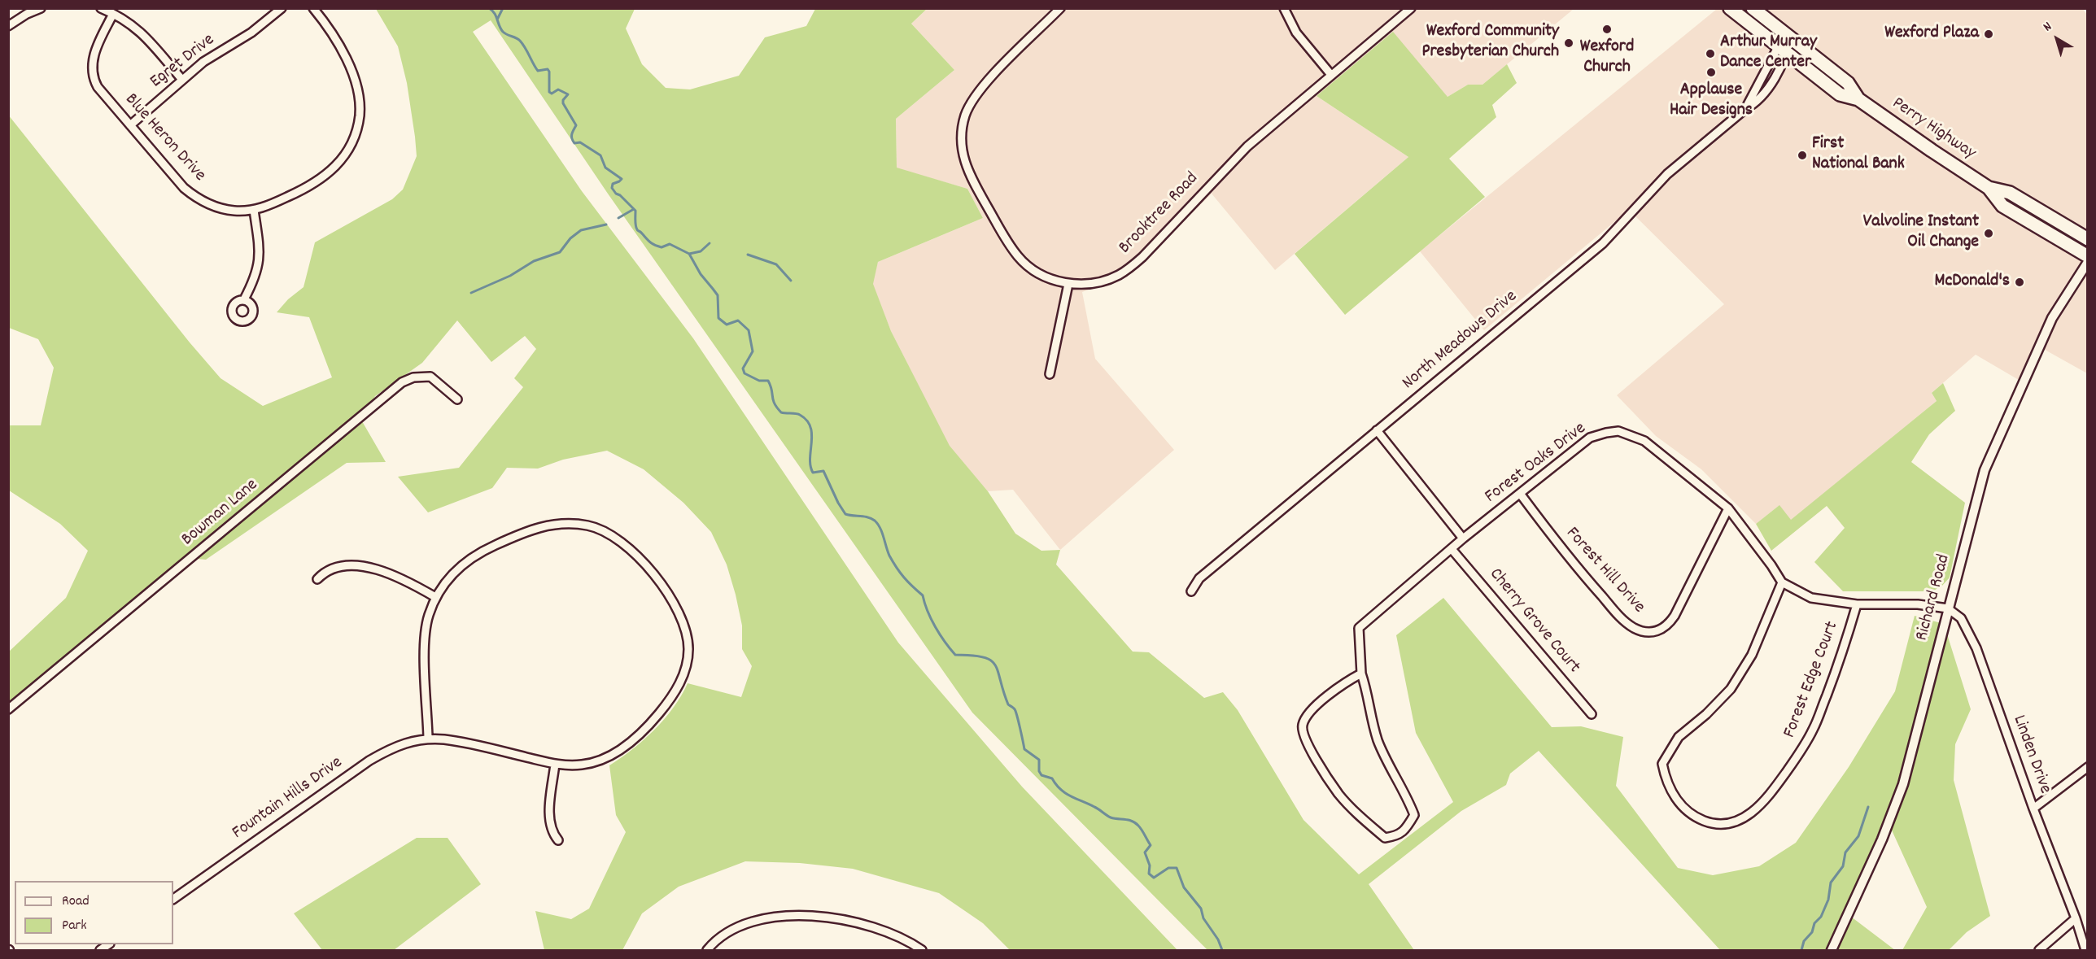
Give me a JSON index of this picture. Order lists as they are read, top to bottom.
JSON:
{
  "streets": {
    "highway": ["Perry Highway"],
    "street": [
      "Egret Drive",
      "Blue Heron Drive",
      "Brooktree Road",
      "North Meadows Drive",
      "Forest Oaks Drive",
      "Bowman Lane",
      "Forest Hill Drive",
      "Richard Road",
      "Cherry Grove Court",
      "Forest Edge Court",
      "Linden Drive",
      "Fountain Hills Drive"
    ]
  },
  "crossings": [
    ["Egret Drive", "Blue Heron Drive"],
    ["Perry Highway", "North Meadows Drive"],
    ["Forest Oaks Drive", "Forest Hill Drive"],
    ["Forest Oaks Drive", "Richard Road"],
    ["Forest Oaks Drive", "Forest Edge Court"],
    ["Forest Oaks Drive", "Linden Drive"],
    ["Richard Road", "Linden Drive"]
  ],
  "places": [
    "Wexford Church",
    "Wexford Plaza",
    "Wexford Community Presbyterian Church",
    "Arthur Murray Dance Center",
    "Applause Hair Designs",
    "First National Bank",
    "Valvoline Instant Oil Change",
    "McDonald's"
  ],
  "legend": ["Road", "Park"],
  "north": "top left"
}
